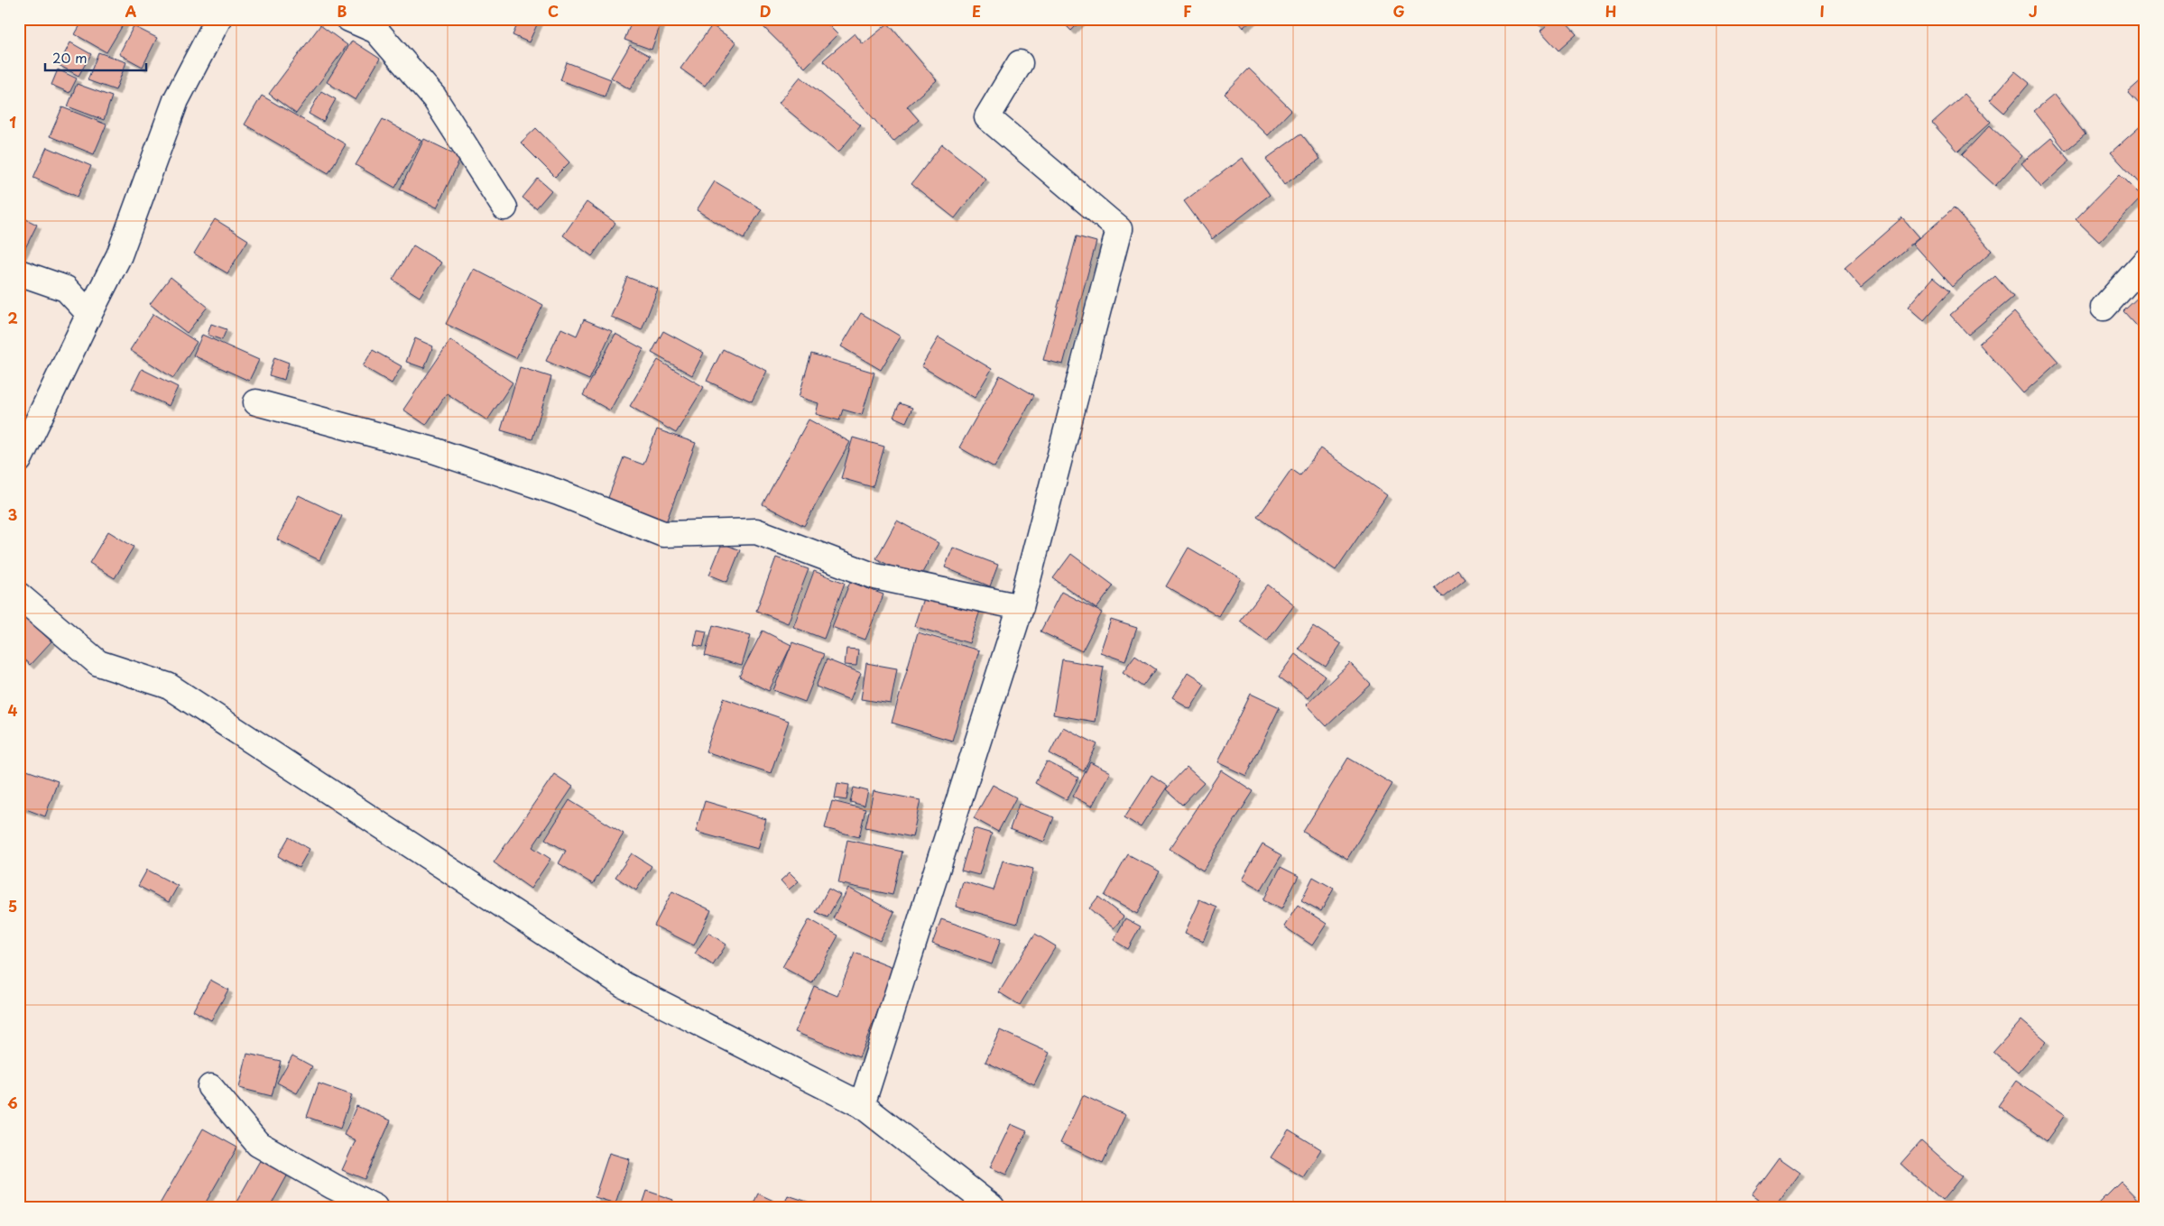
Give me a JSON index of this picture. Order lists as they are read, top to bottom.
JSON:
{
  "scale_bar": "20 m",
  "grid": {
    "columns": [
      "A",
      "B",
      "C",
      "D",
      "E",
      "F",
      "G",
      "H",
      "I",
      "J"
    ],
    "rows": [
      "1",
      "2",
      "3",
      "4",
      "5",
      "6"
    ]
  }
}
